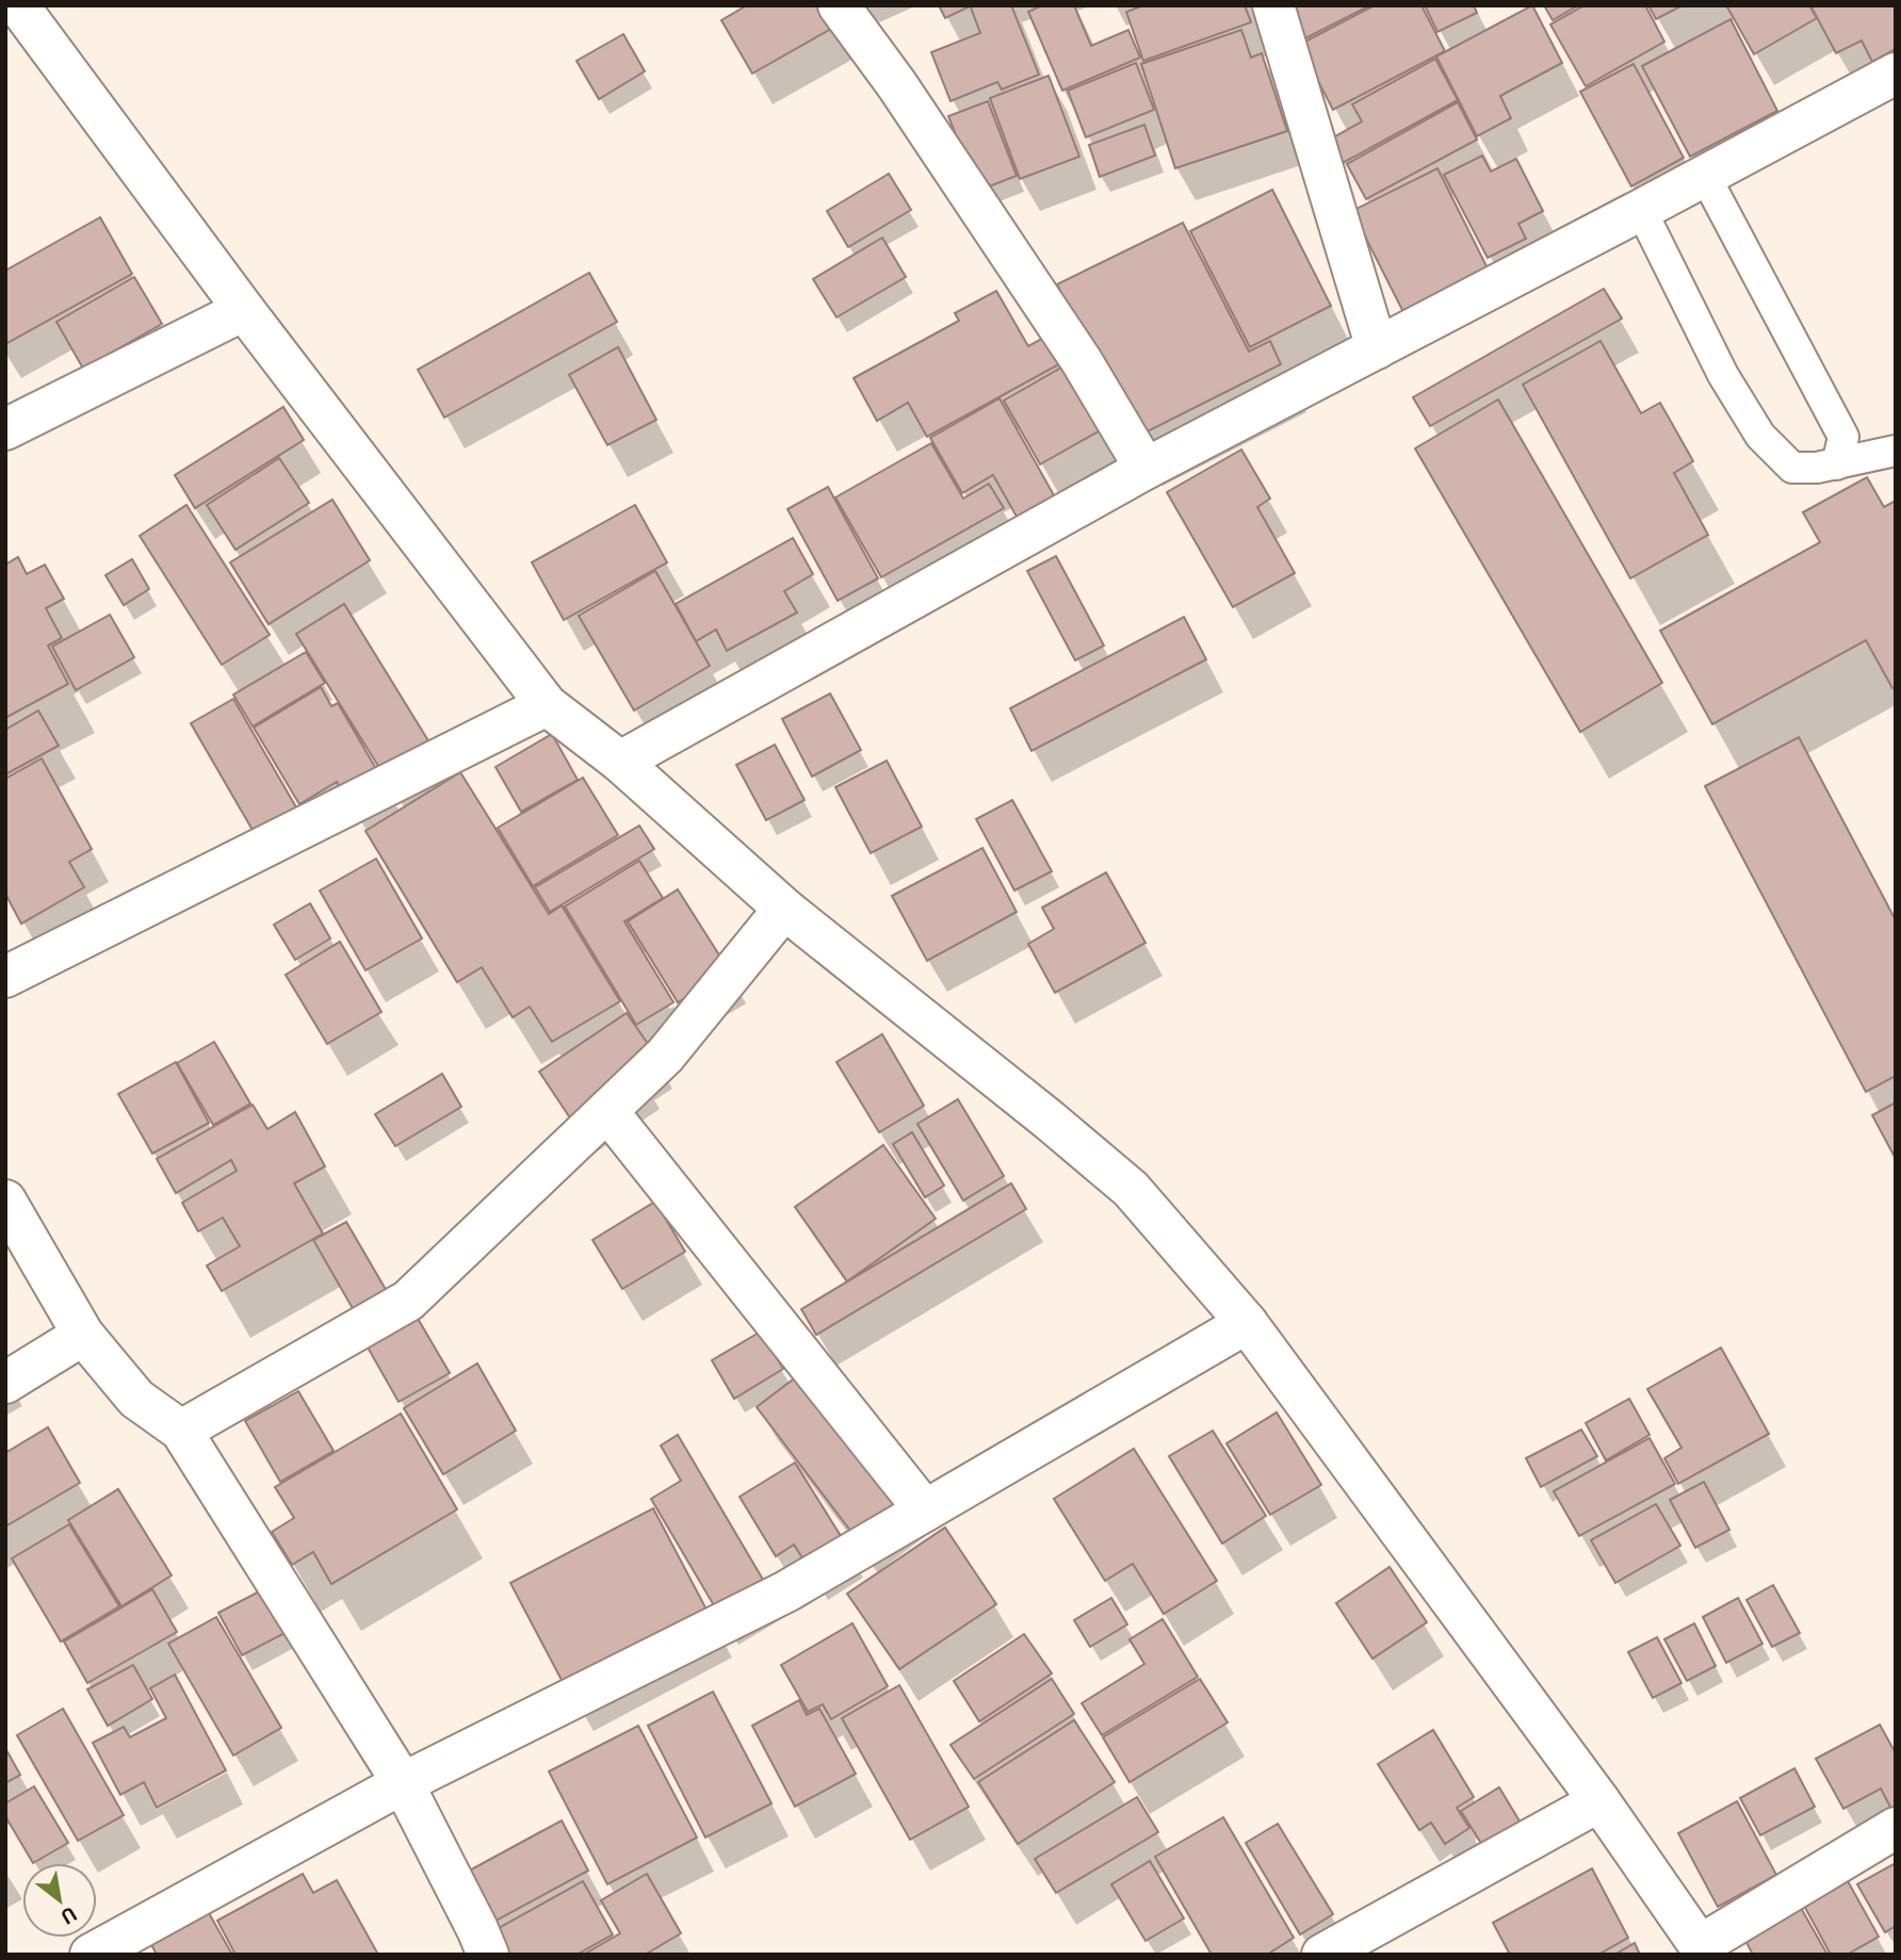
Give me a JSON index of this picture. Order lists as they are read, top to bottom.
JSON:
{
  "north": "bottom right"
}
